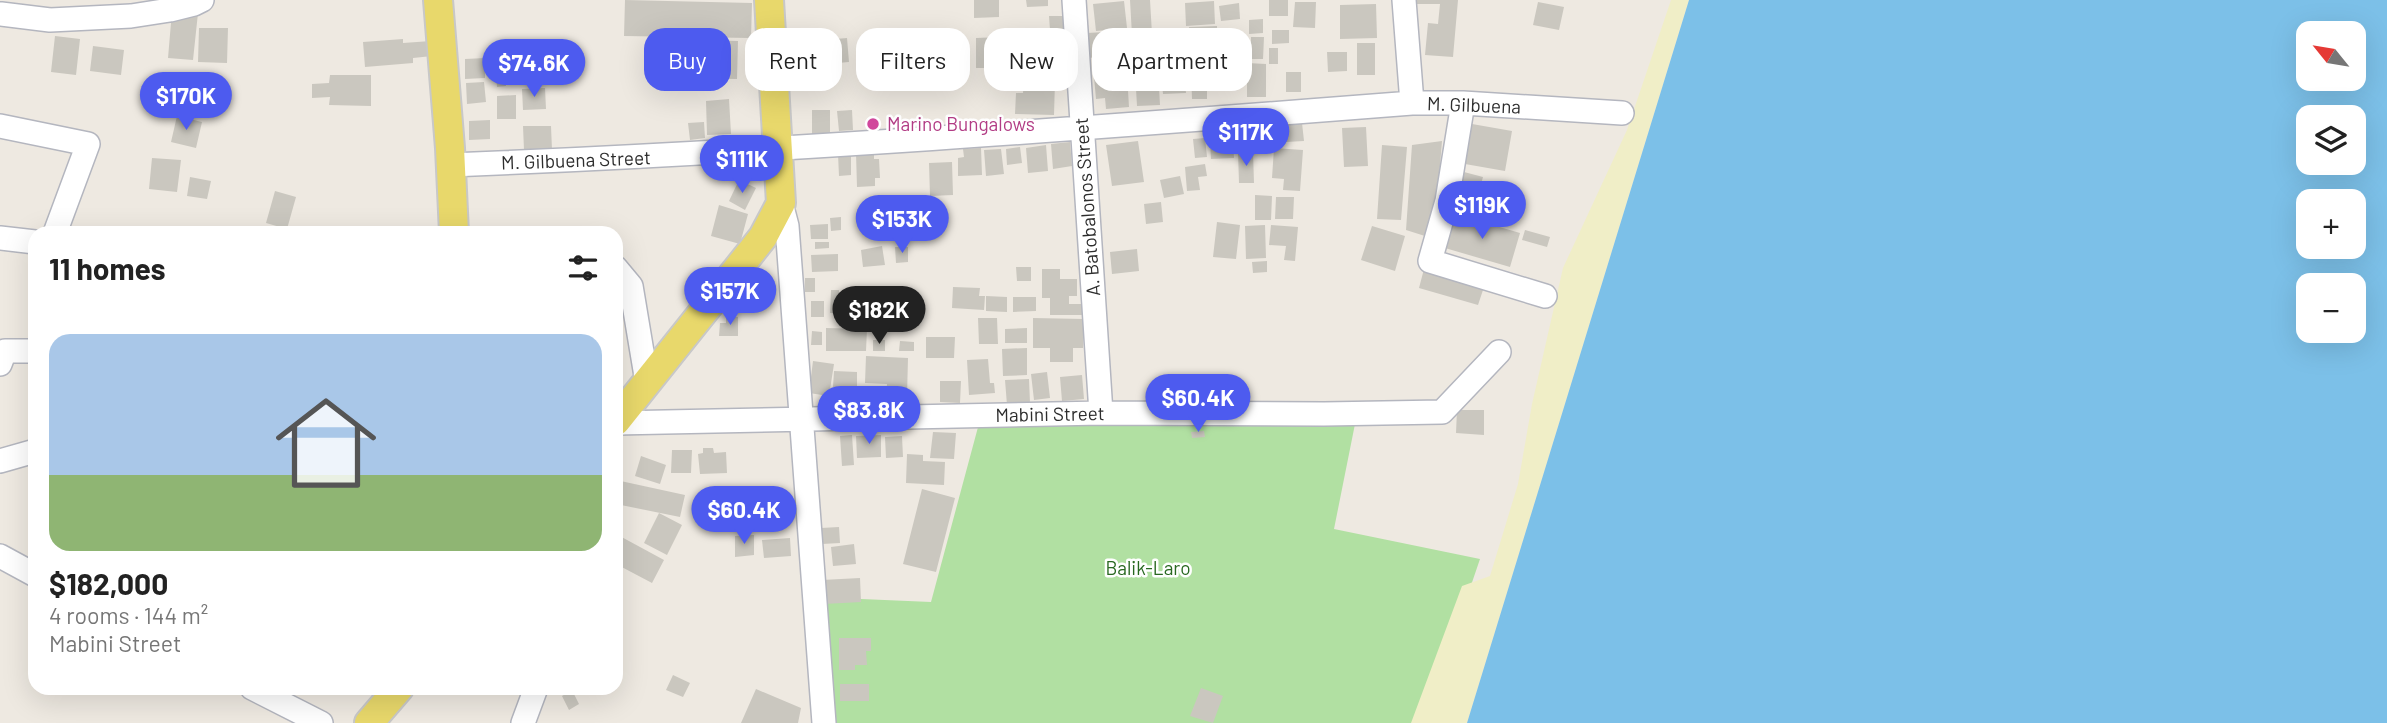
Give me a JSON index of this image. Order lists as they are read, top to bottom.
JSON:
{
  "streets": {
    "street": [
      "M. Gilbuena",
      "M. Gilbuena Street",
      "A. Batobalonos Street",
      "Mabini Street"
    ]
  },
  "crossings": [
    ["M. Gilbuena", "M. Gilbuena Street"],
    ["M. Gilbuena Street", "A. Batobalonos Street"],
    ["A. Batobalonos Street", "Mabini Street"]
  ],
  "parks": ["Balik-Laro"],
  "places": ["Marino Bungalows"],
  "north": "top left",
  "page": {
    "map_buttons": ["+", "−"],
    "chip": [
      "Buy",
      "Rent",
      "Filters",
      "New",
      "Apartment"
    ],
    "price": [
      "$74.6K",
      "$170K",
      "$117K",
      "$111K",
      "$119K",
      "$153K",
      "$157K",
      "$182K",
      "$60.4K",
      "$83.8K",
      "$60.4K"
    ],
    "heading": "11 homes",
    "list": [
      {
        "name": "$182,000",
        "note": "4 rooms · 144 m² · Mabini Street"
      }
    ]
  }
}
